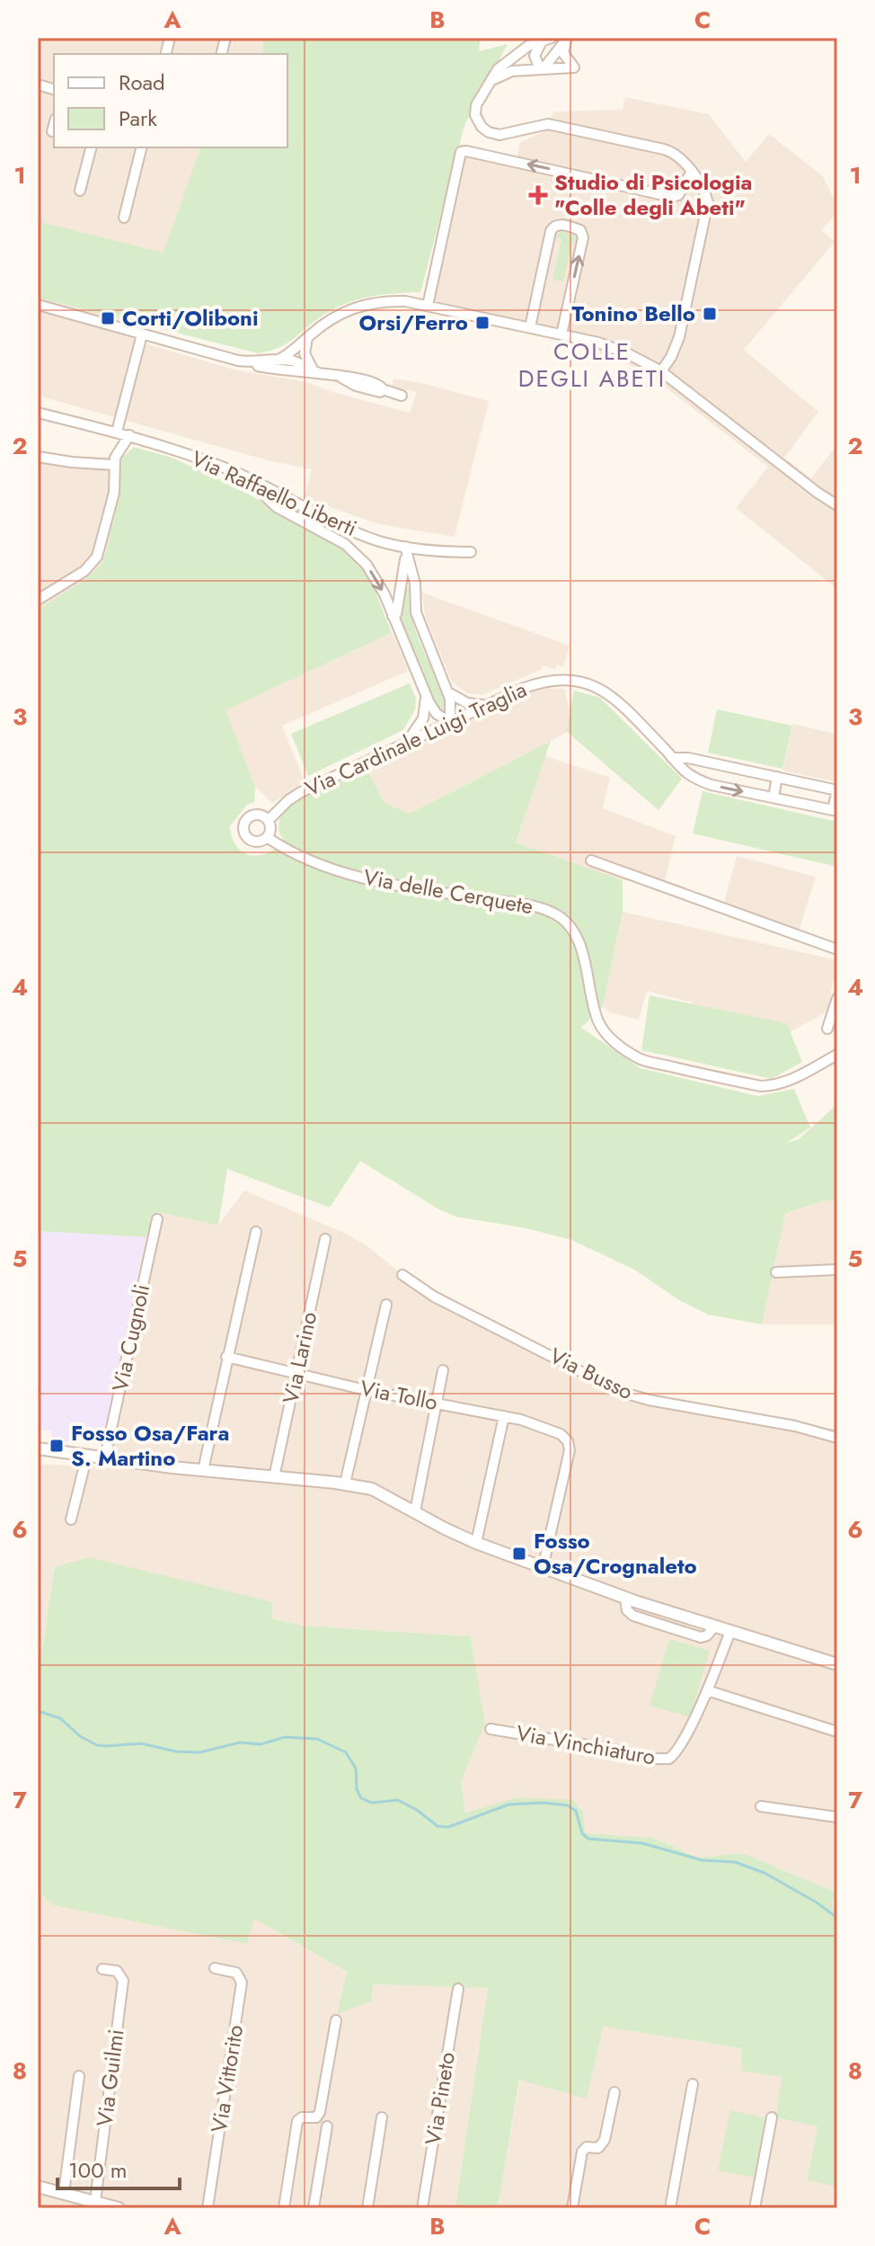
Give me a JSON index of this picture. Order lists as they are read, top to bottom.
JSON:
{
  "streets": {
    "street": [
      "Via Raffaello Liberti",
      "Via Cardinale Luigi Traglia",
      "Via delle Cerquete",
      "Via Cugnoli",
      "Via Larino",
      "Via Busso",
      "Via Tollo",
      "Via Vinchiaturo",
      "Via Guilmi",
      "Via Vittorito",
      "Via Pineto"
    ]
  },
  "crossings": [
    ["Via Cardinale Luigi Traglia", "Via delle Cerquete"],
    ["Via Larino", "Via Tollo"]
  ],
  "districts": ["COLLE DEGLI ABETI"],
  "places": {
    "health": ["Studio di Psicologia \"Colle degli Abeti\""],
    "transit": [
      "Tonino Bello",
      "Corti/Oliboni",
      "Orsi/Ferro",
      "Fosso Osa/Fara S. Martino",
      "Fosso Osa/Crognaleto"
    ]
  },
  "legend": ["Road", "Park"],
  "scale_bar": "100 m",
  "grid": {
    "columns": ["A", "B", "C"],
    "rows": [
      "1",
      "2",
      "3",
      "4",
      "5",
      "6",
      "7",
      "8"
    ]
  }
}
